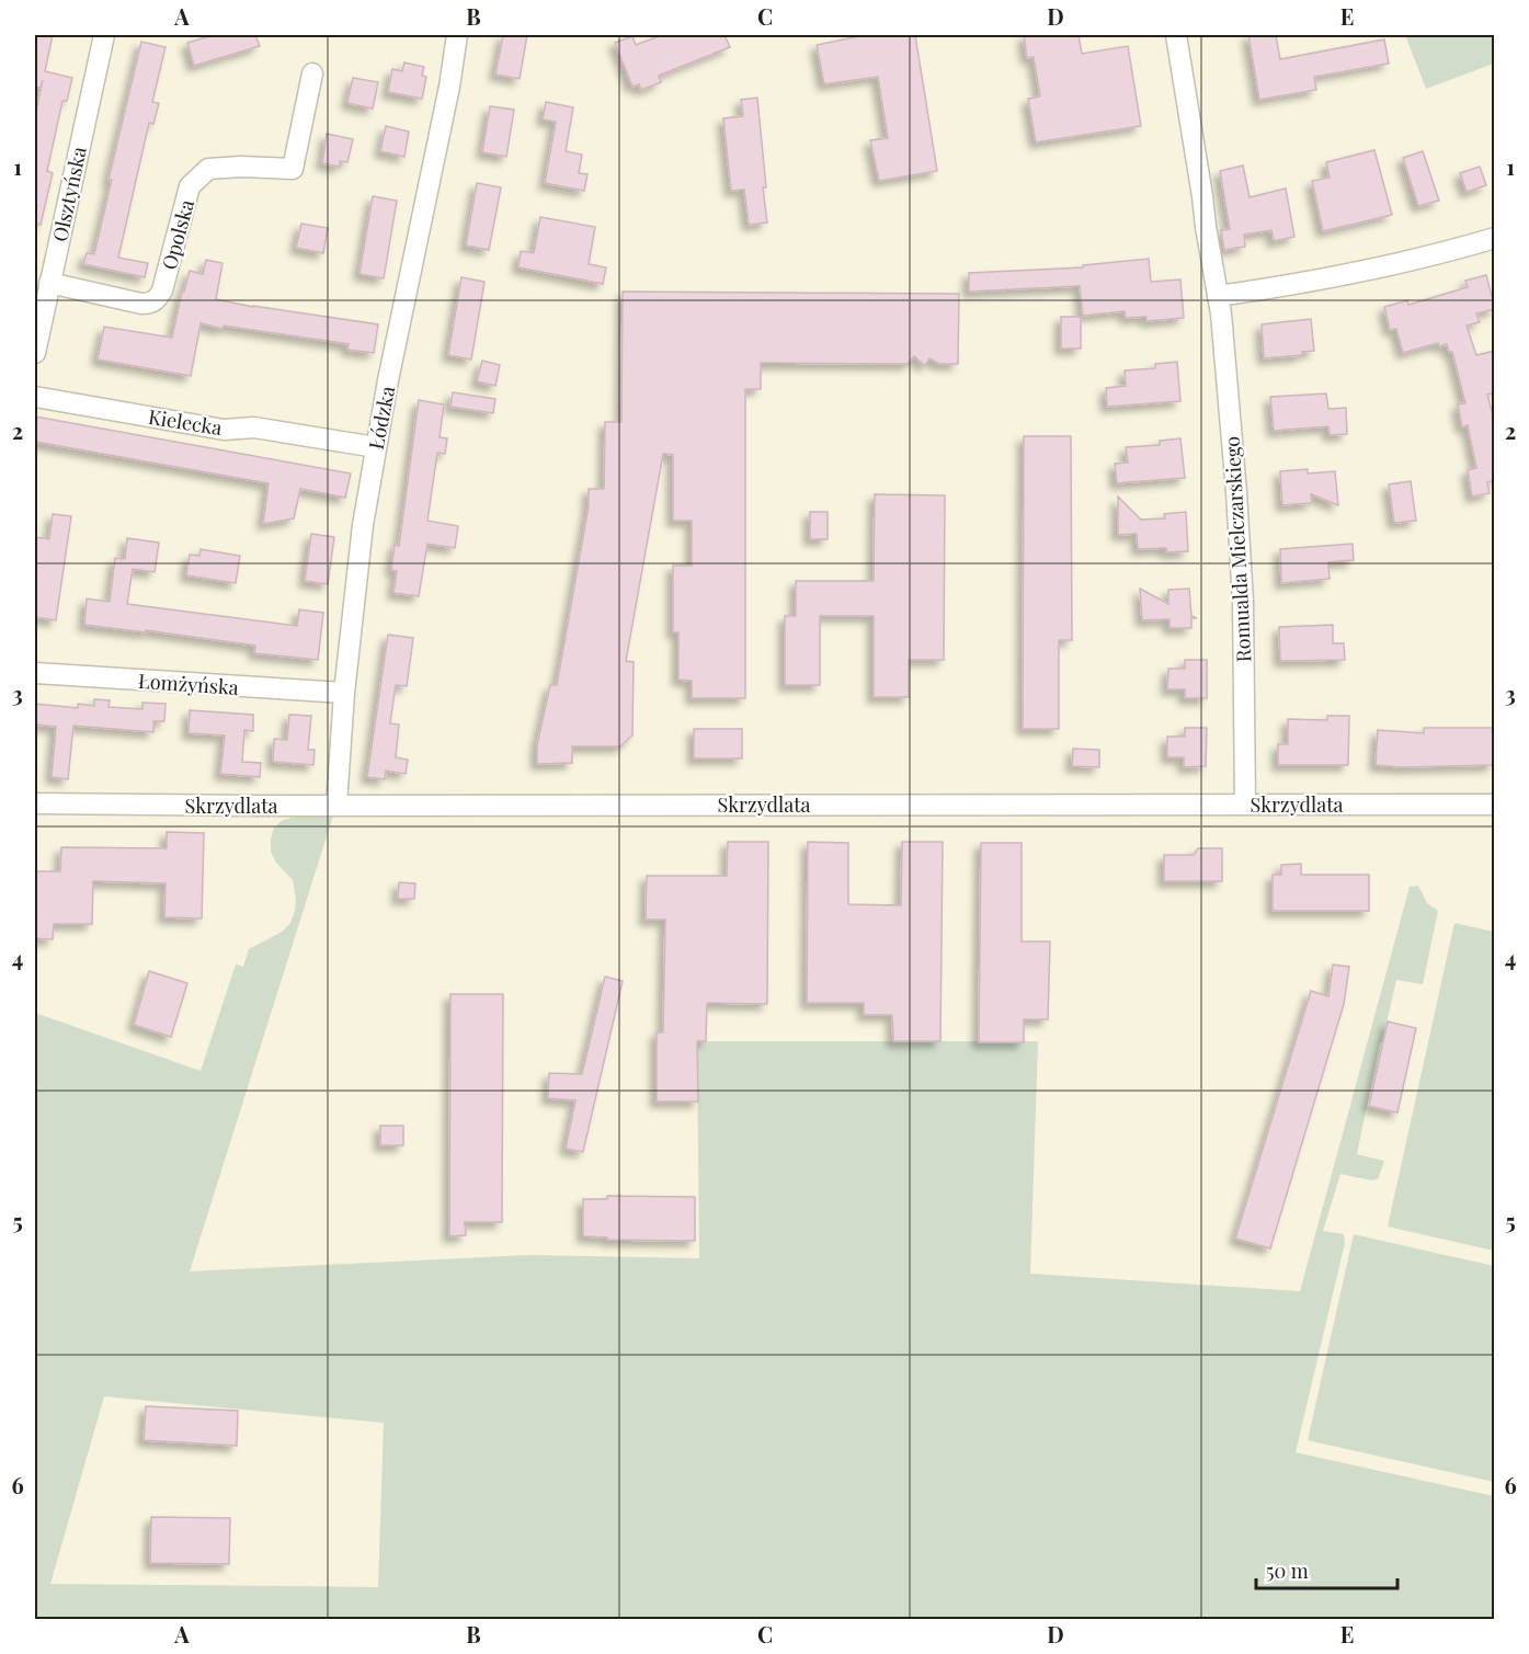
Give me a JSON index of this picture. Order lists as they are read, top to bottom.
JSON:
{
  "streets": {
    "street": [
      "Olsztyńska",
      "Opolska",
      "Łódzka",
      "Kielecka",
      "Romualda Mielczarskiego",
      "Łomżyńska",
      "Skrzydlata"
    ]
  },
  "crossings": [
    ["Olsztyńska", "Opolska"],
    ["Łódzka", "Kielecka"],
    ["Łódzka", "Łomżyńska"],
    ["Łódzka", "Skrzydlata"],
    ["Romualda Mielczarskiego", "Skrzydlata"]
  ],
  "scale_bar": "50 m",
  "grid": {
    "columns": [
      "A",
      "B",
      "C",
      "D",
      "E"
    ],
    "rows": [
      "1",
      "2",
      "3",
      "4",
      "5",
      "6"
    ]
  }
}
